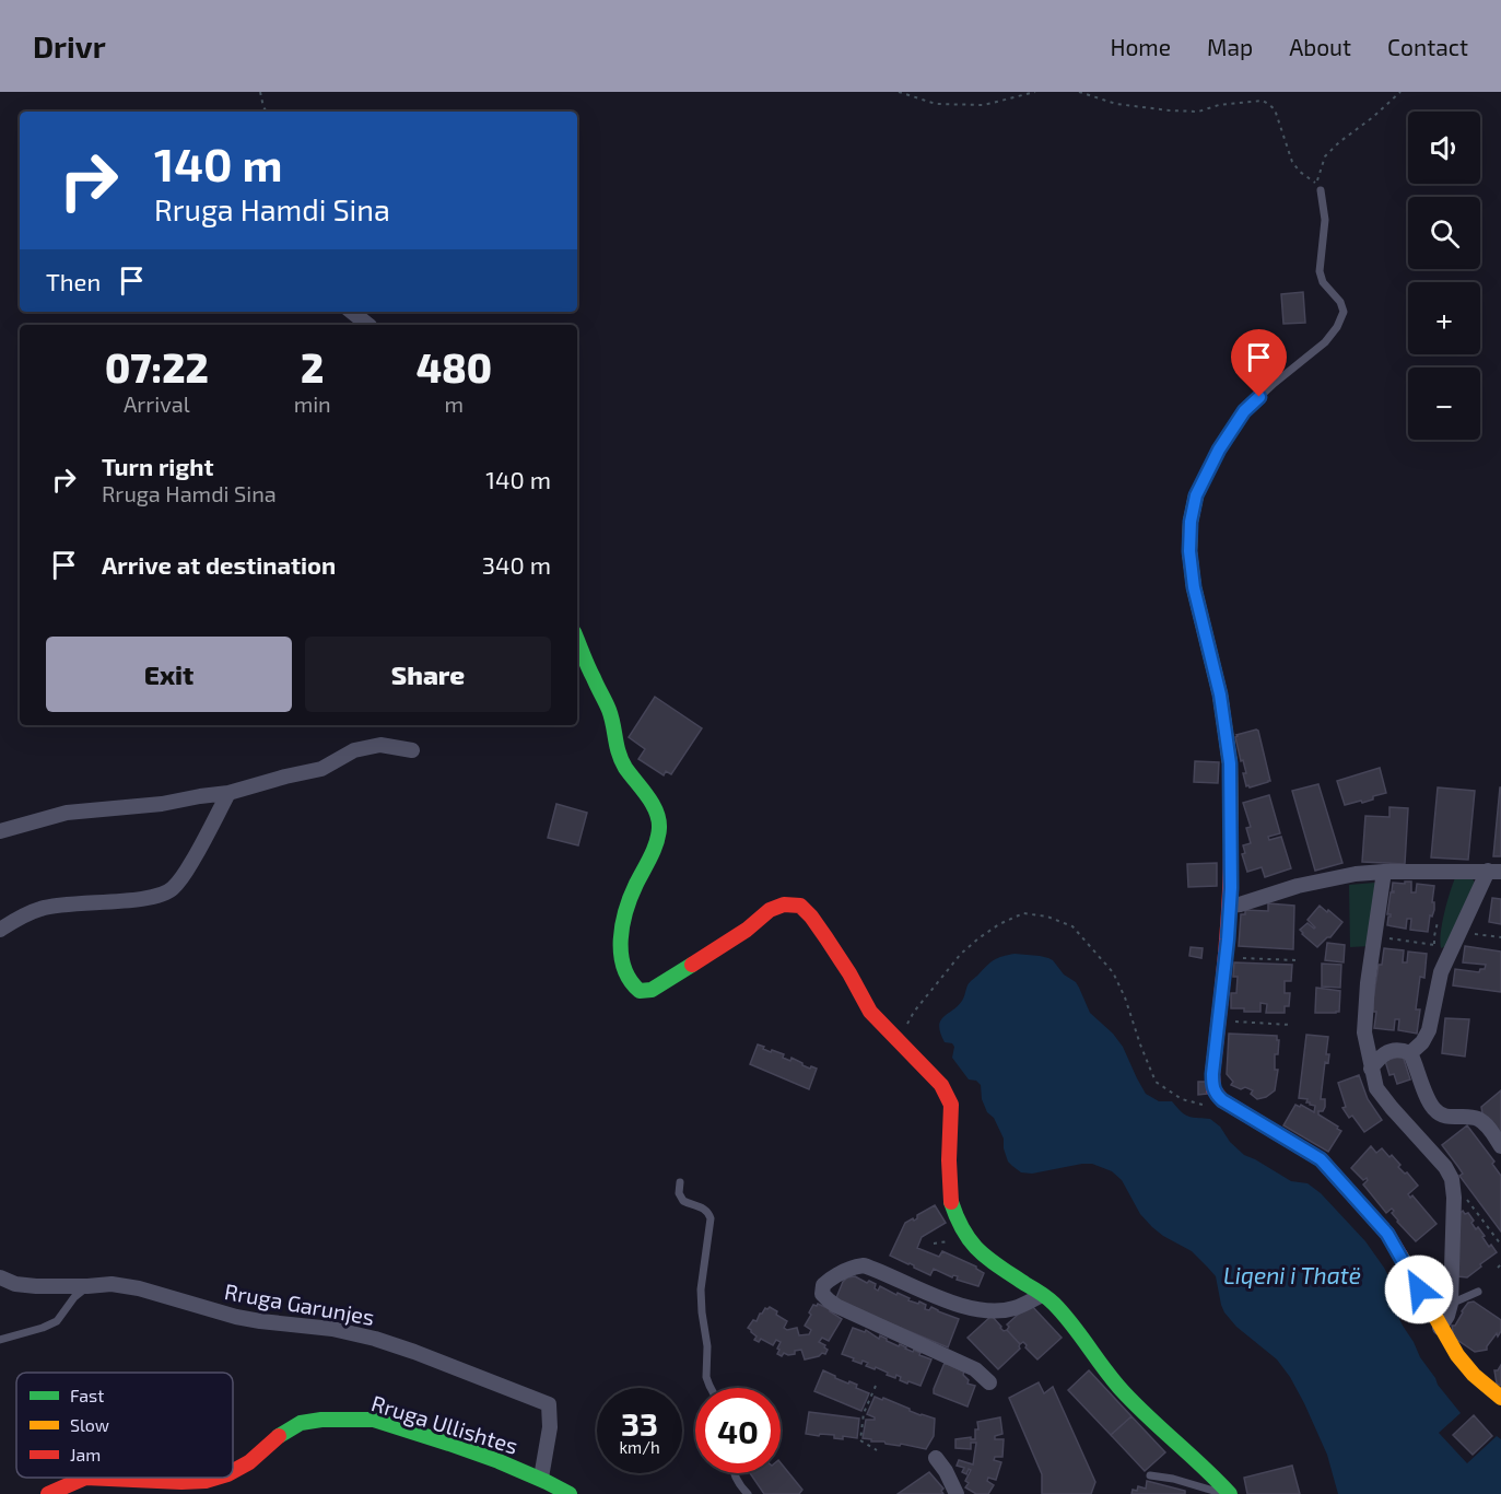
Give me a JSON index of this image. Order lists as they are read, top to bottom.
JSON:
{
  "streets": {
    "street": ["Rruga Garunjes", "Rruga Ullishtes"]
  },
  "crossings": [
    ["Rruga Garunjes", "Rruga Ullishtes"]
  ],
  "water": ["Liqeni i Thatë"],
  "legend": ["Fast", "Slow", "Jam"],
  "page": {
    "header": "Drivr",
    "nav": [
      "Home",
      "Map",
      "About",
      "Contact"
    ],
    "map_buttons": ["+", "−"],
    "turn": ["140 m", "Rruga Hamdi Sina"],
    "then": "Then",
    "eta": [
      "07:22",
      "Arrival",
      "2",
      "min",
      "480",
      "m"
    ],
    "list": [
      {
        "name": "Turn right",
        "note": "Rruga Hamdi Sina",
        "value": "140 m"
      },
      {
        "name": "Arrive at destination",
        "value": "340 m"
      }
    ],
    "buttons": ["Exit", "Share"],
    "speed": "33 km/h",
    "limit": "40"
  }
}
